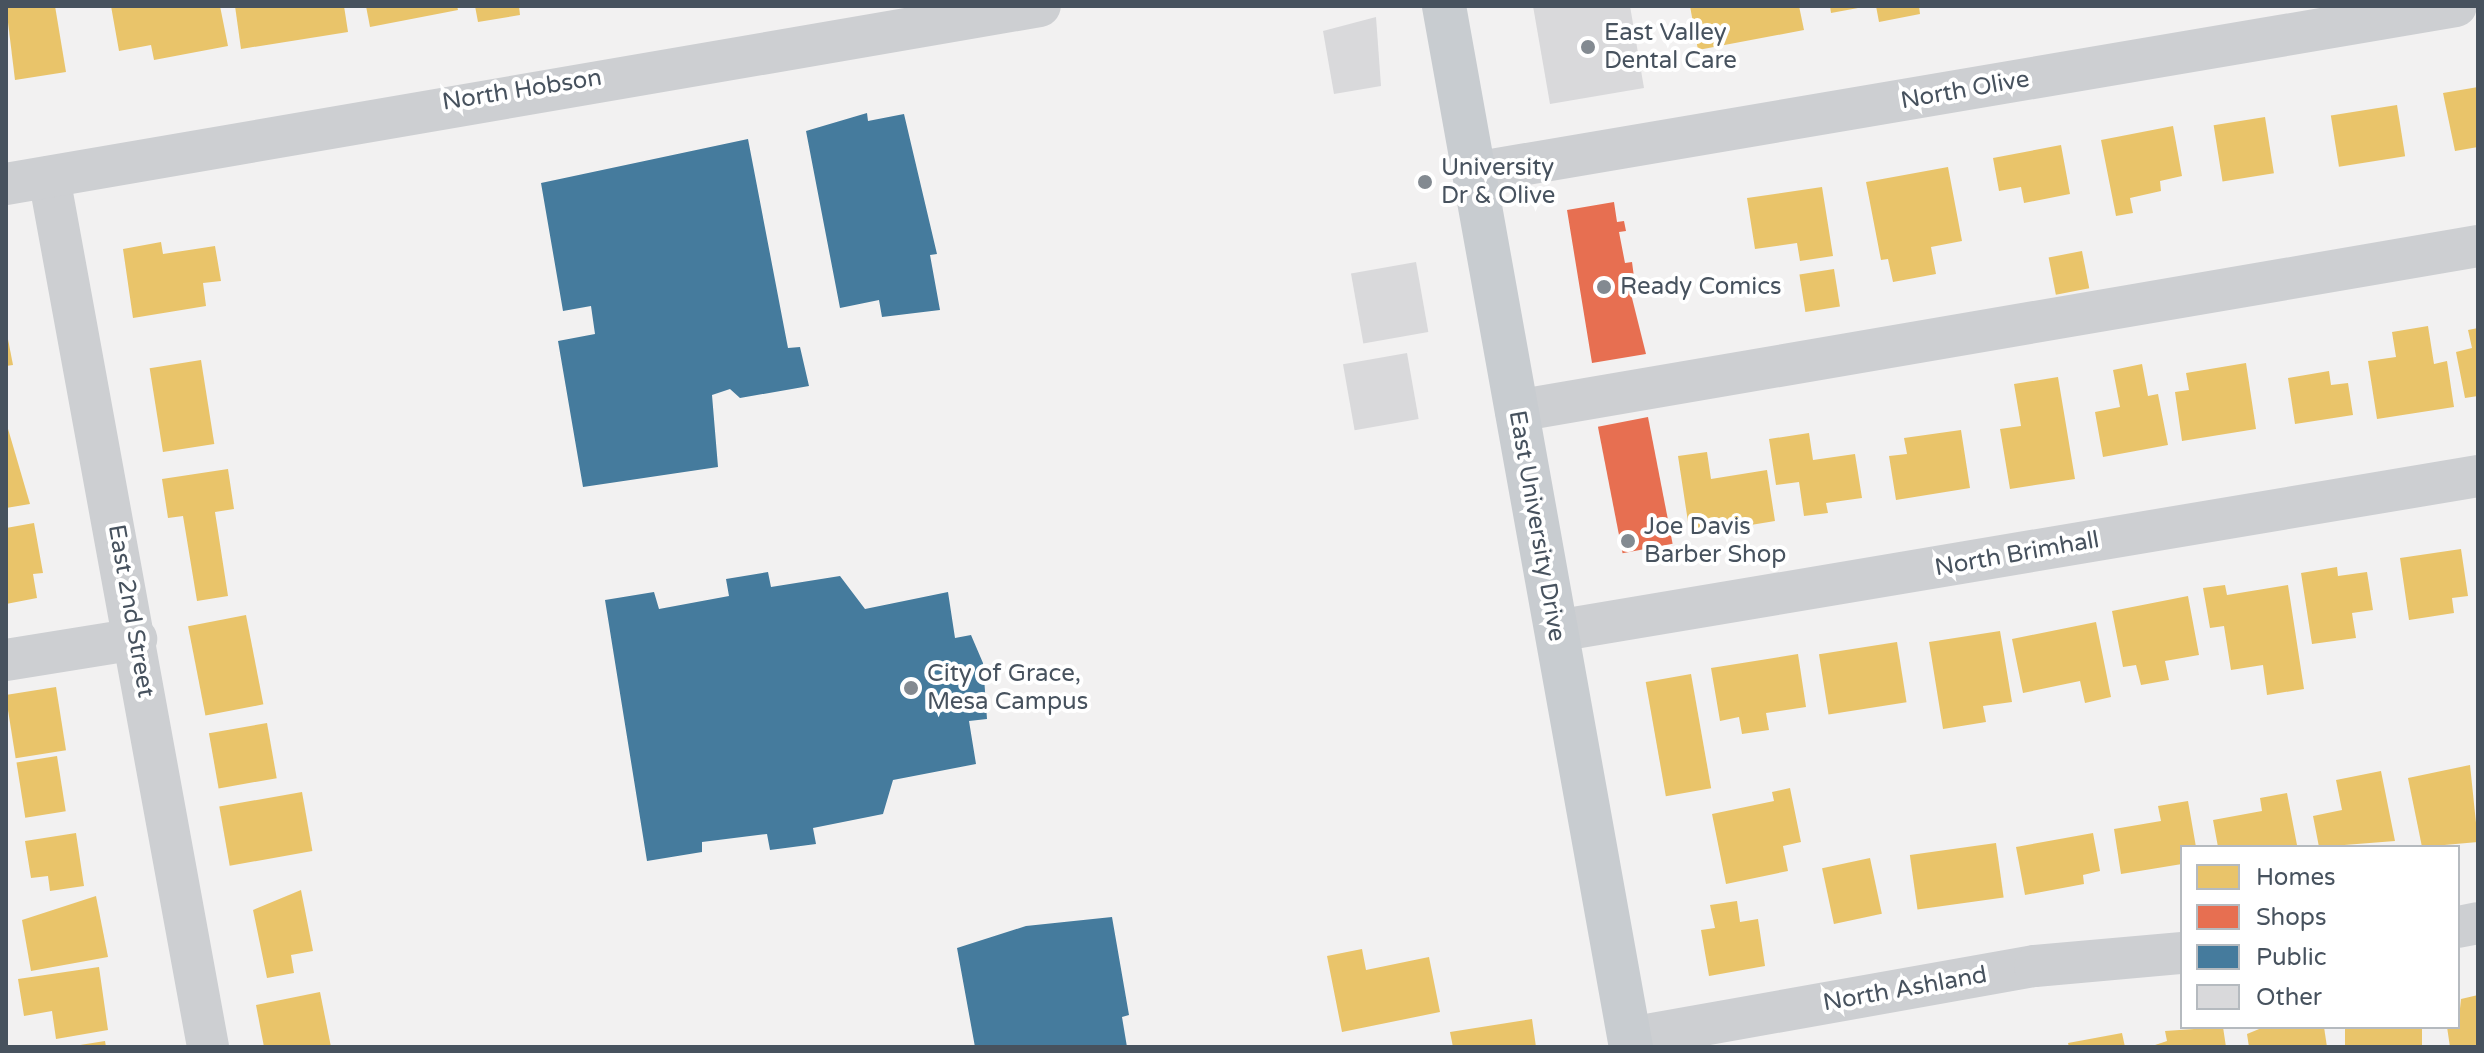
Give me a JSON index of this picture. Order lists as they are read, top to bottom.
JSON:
{
  "streets": {
    "main road": ["East University Drive"],
    "street": [
      "North Hobson",
      "North Olive",
      "North Brimhall",
      "East 2nd Street",
      "North Ashland"
    ]
  },
  "crossings": [
    ["North Hobson", "East 2nd Street"],
    ["North Olive", "East University Drive"],
    ["East University Drive", "North Brimhall"],
    ["East University Drive", "North Ashland"]
  ],
  "places": [
    "East Valley Dental Care",
    "University Dr & Olive",
    "Ready Comics",
    "Joe Davis Barber Shop",
    "City of Grace, Mesa Campus"
  ],
  "legend": [
    "Homes",
    "Shops",
    "Public",
    "Other"
  ]
}
